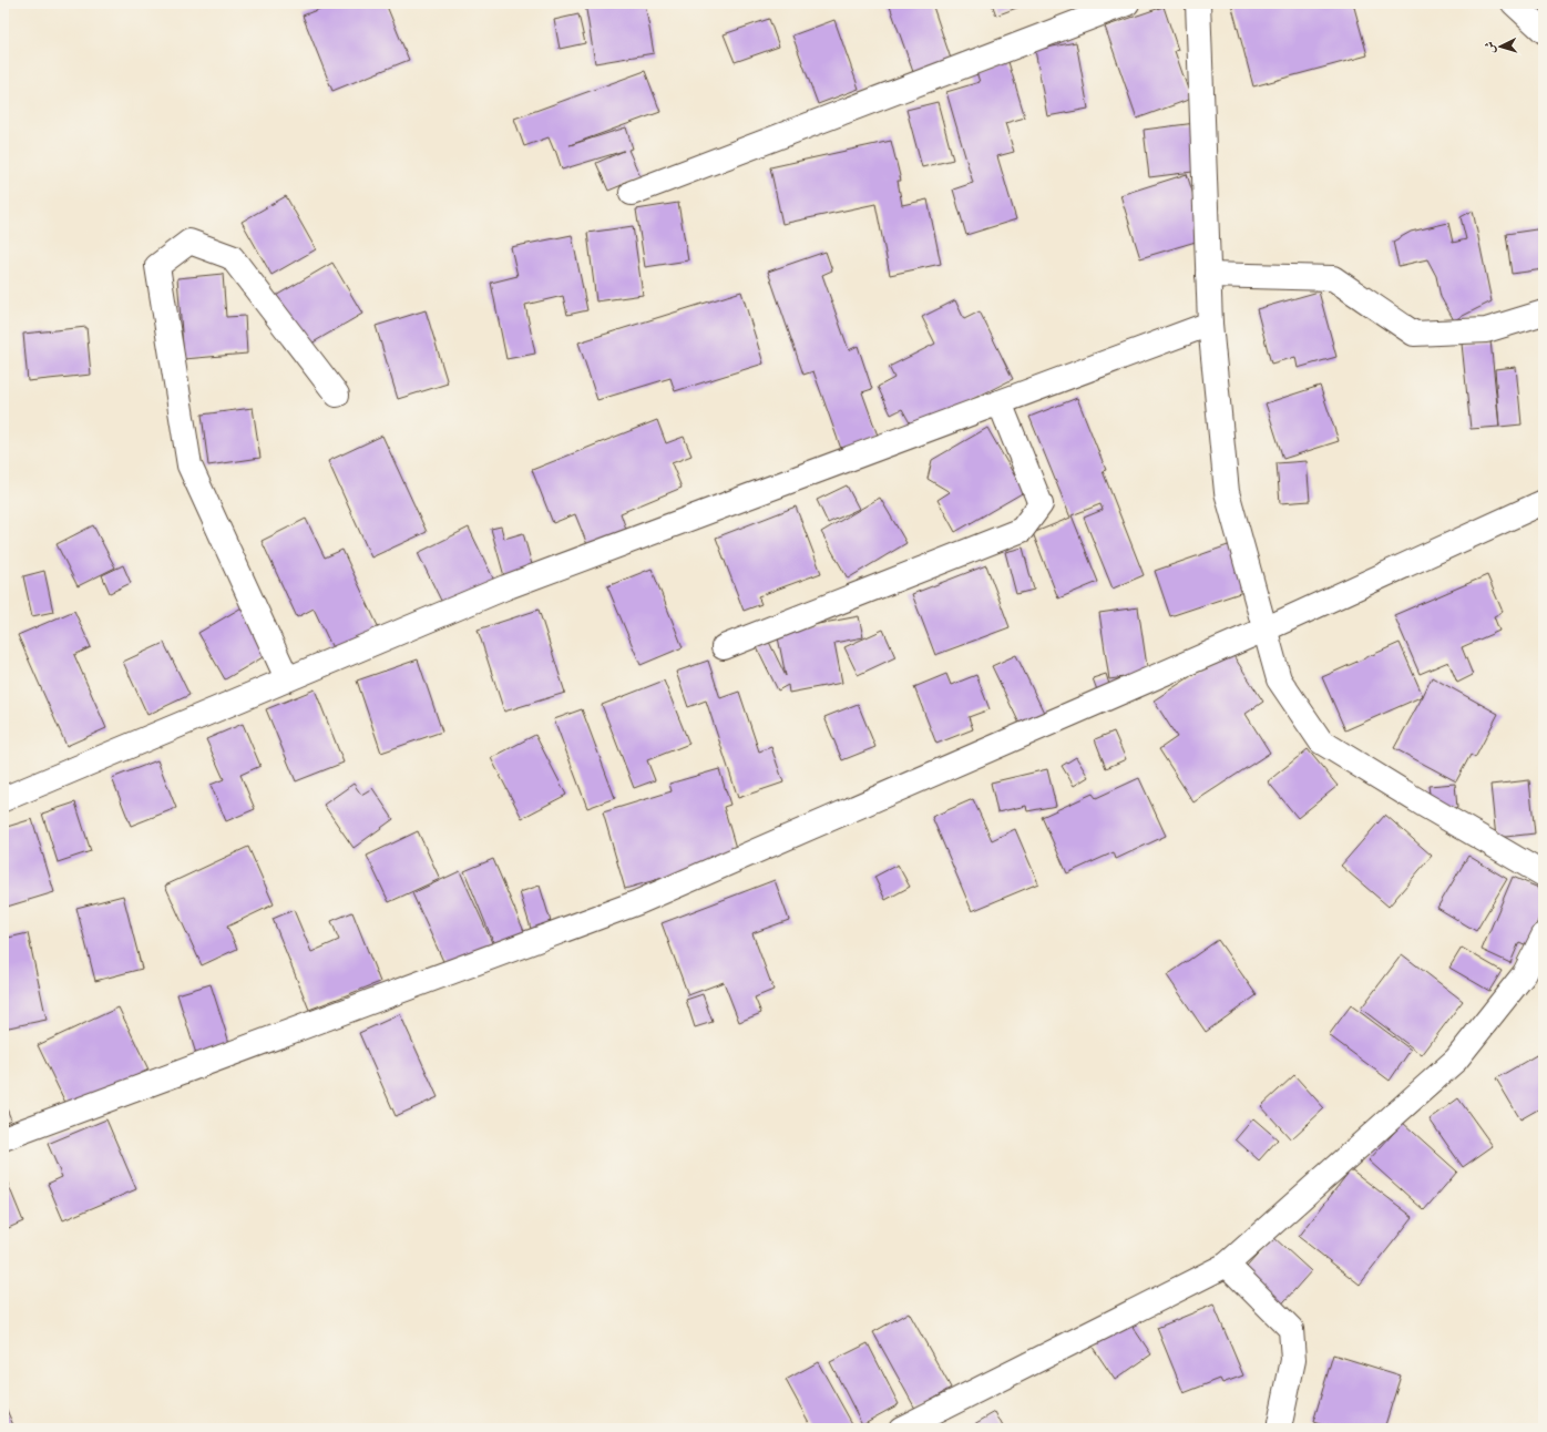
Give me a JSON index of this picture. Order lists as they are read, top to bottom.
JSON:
{
  "north": "left"
}
